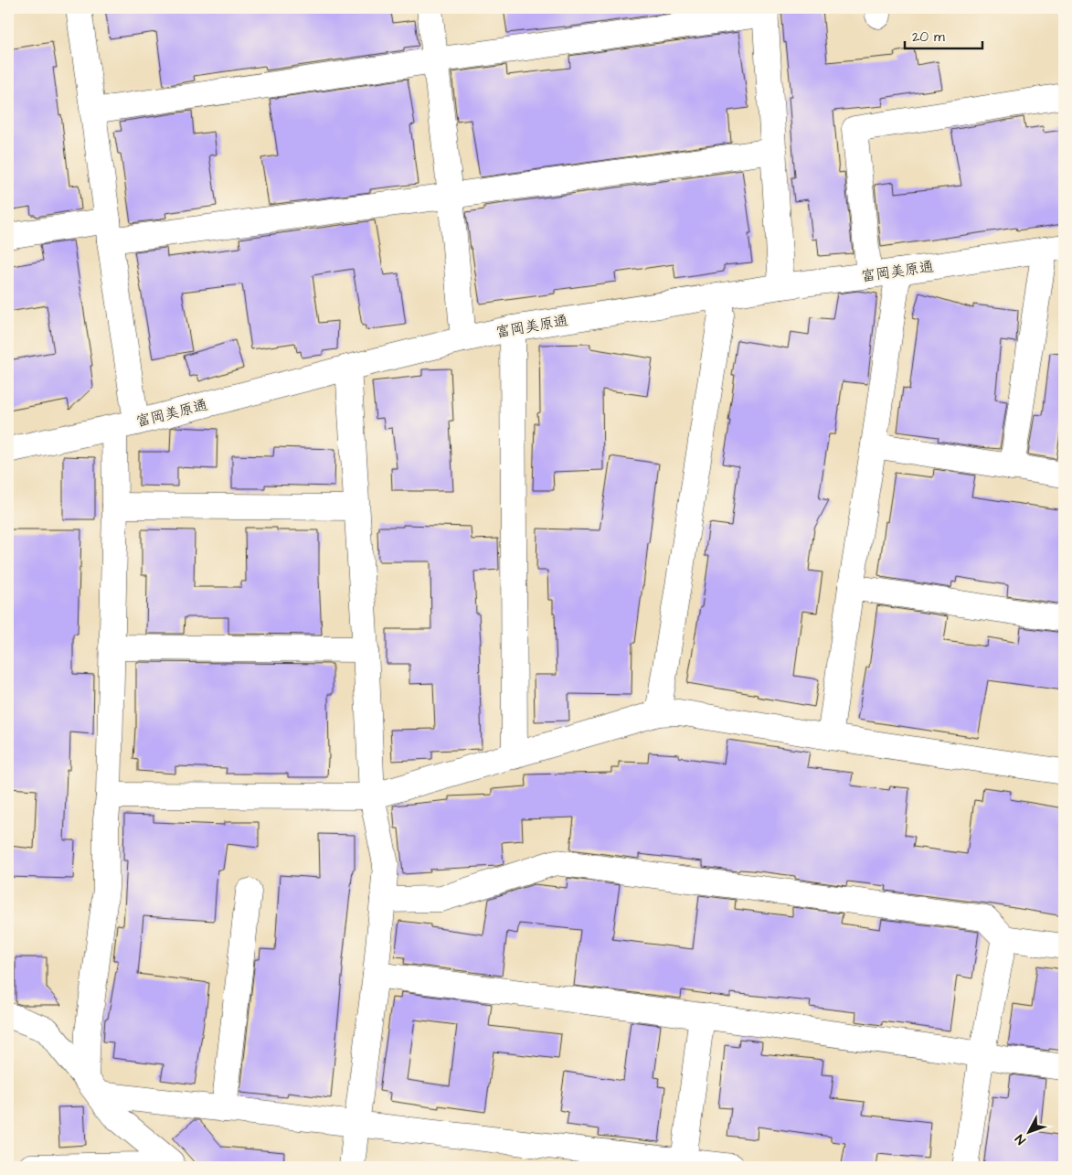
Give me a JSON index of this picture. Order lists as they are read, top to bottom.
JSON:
{
  "streets": {
    "street": ["富岡美原通"]
  },
  "scale_bar": "20 m",
  "north": "bottom left"
}
